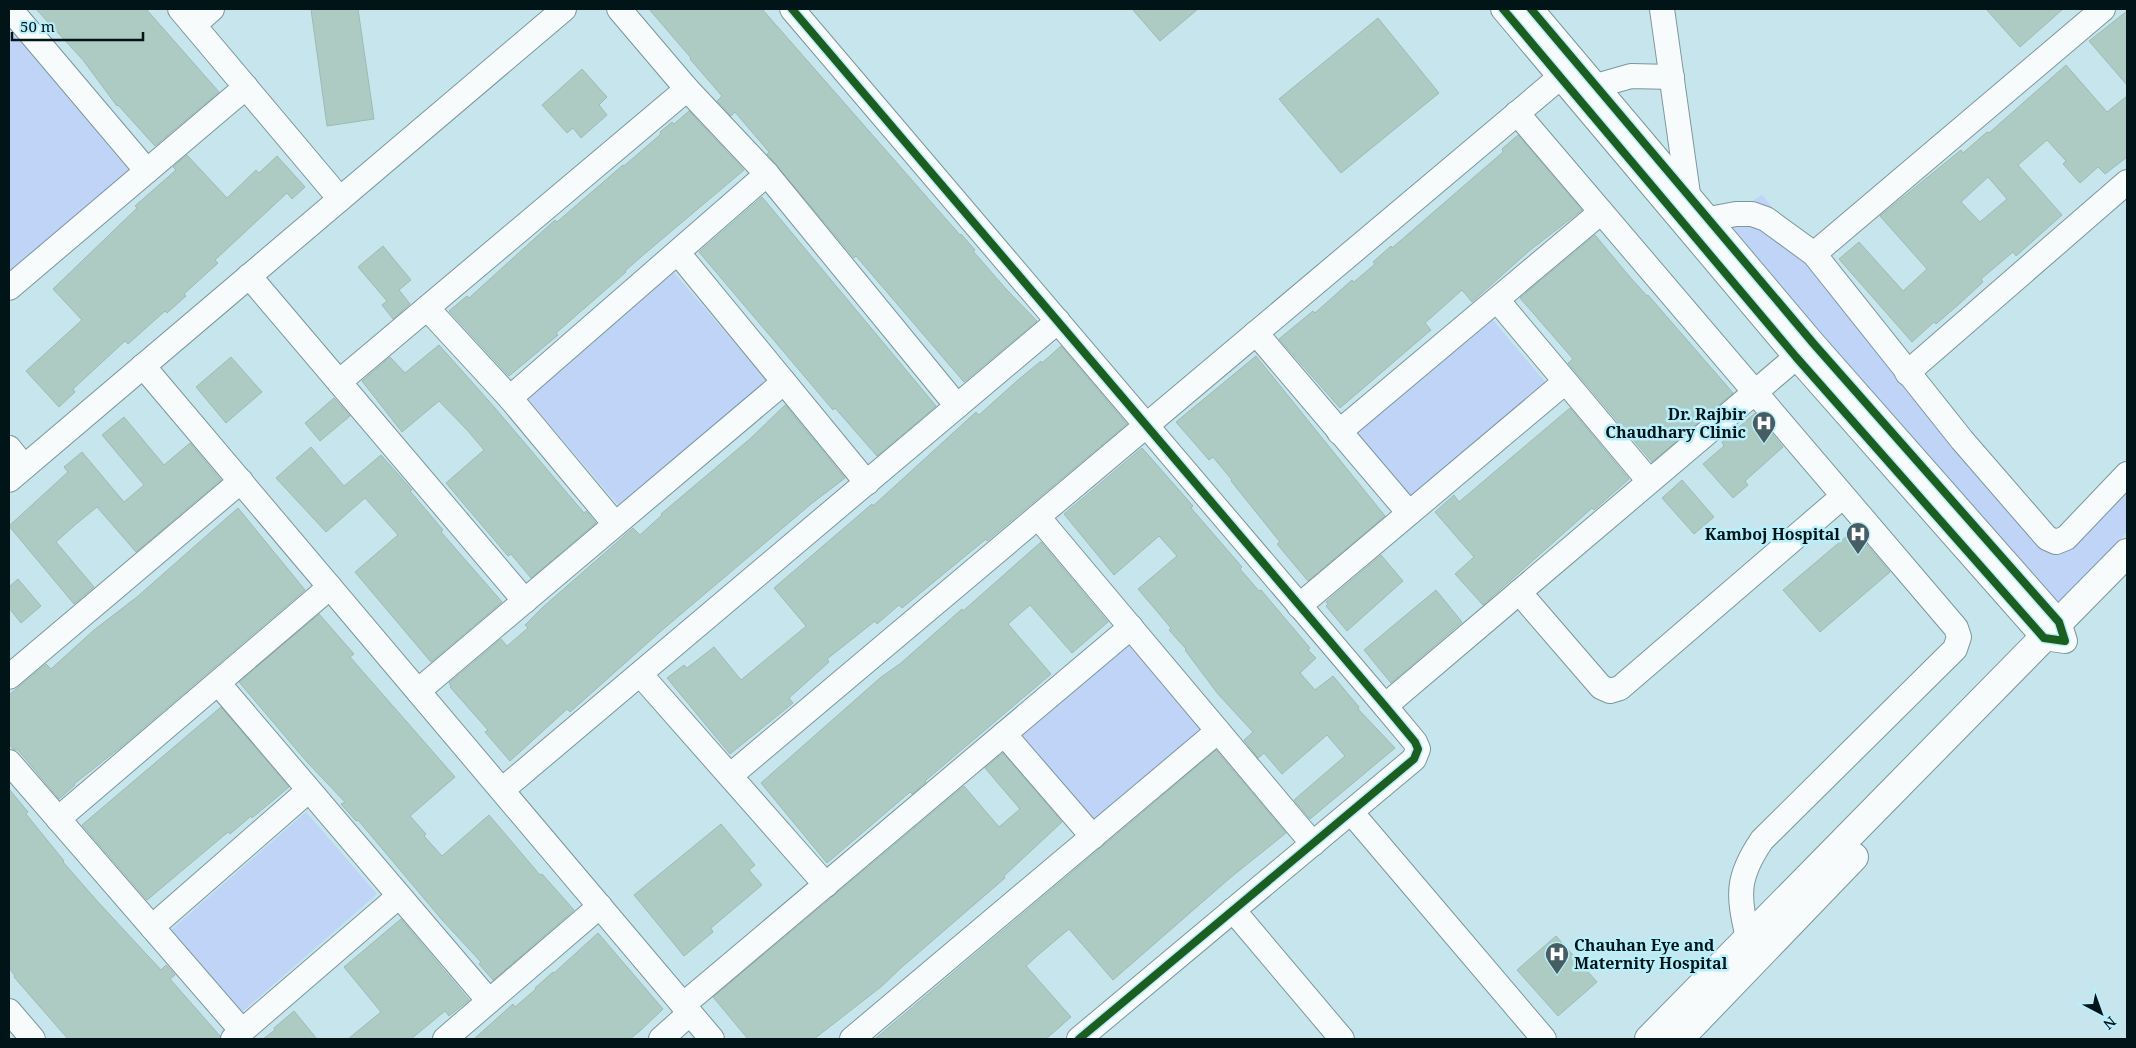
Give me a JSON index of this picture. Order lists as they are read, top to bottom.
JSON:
{
  "places": {
    "hospital": ["Dr. Rajbir Chaudhary Clinic", "Kamboj Hospital", "Chauhan Eye and Maternity Hospital"]
  },
  "scale_bar": "50 m",
  "north": "bottom right"
}
